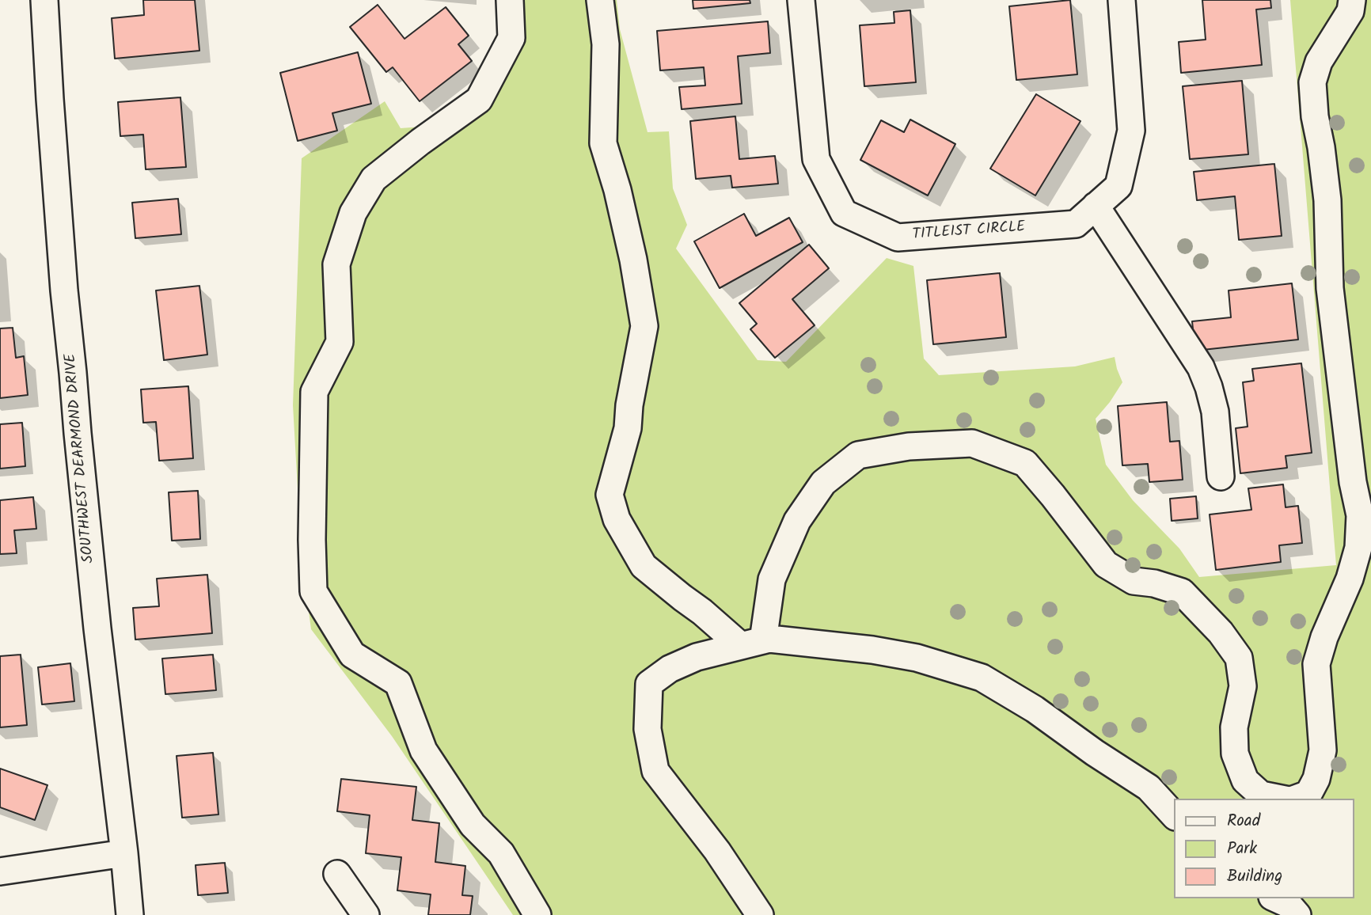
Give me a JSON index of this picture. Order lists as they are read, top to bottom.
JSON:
{
  "streets": {
    "street": ["TITLEIST CIRCLE", "SOUTHWEST DEARMOND DRIVE"]
  },
  "legend": ["Road", "Park", "Building"]
}
